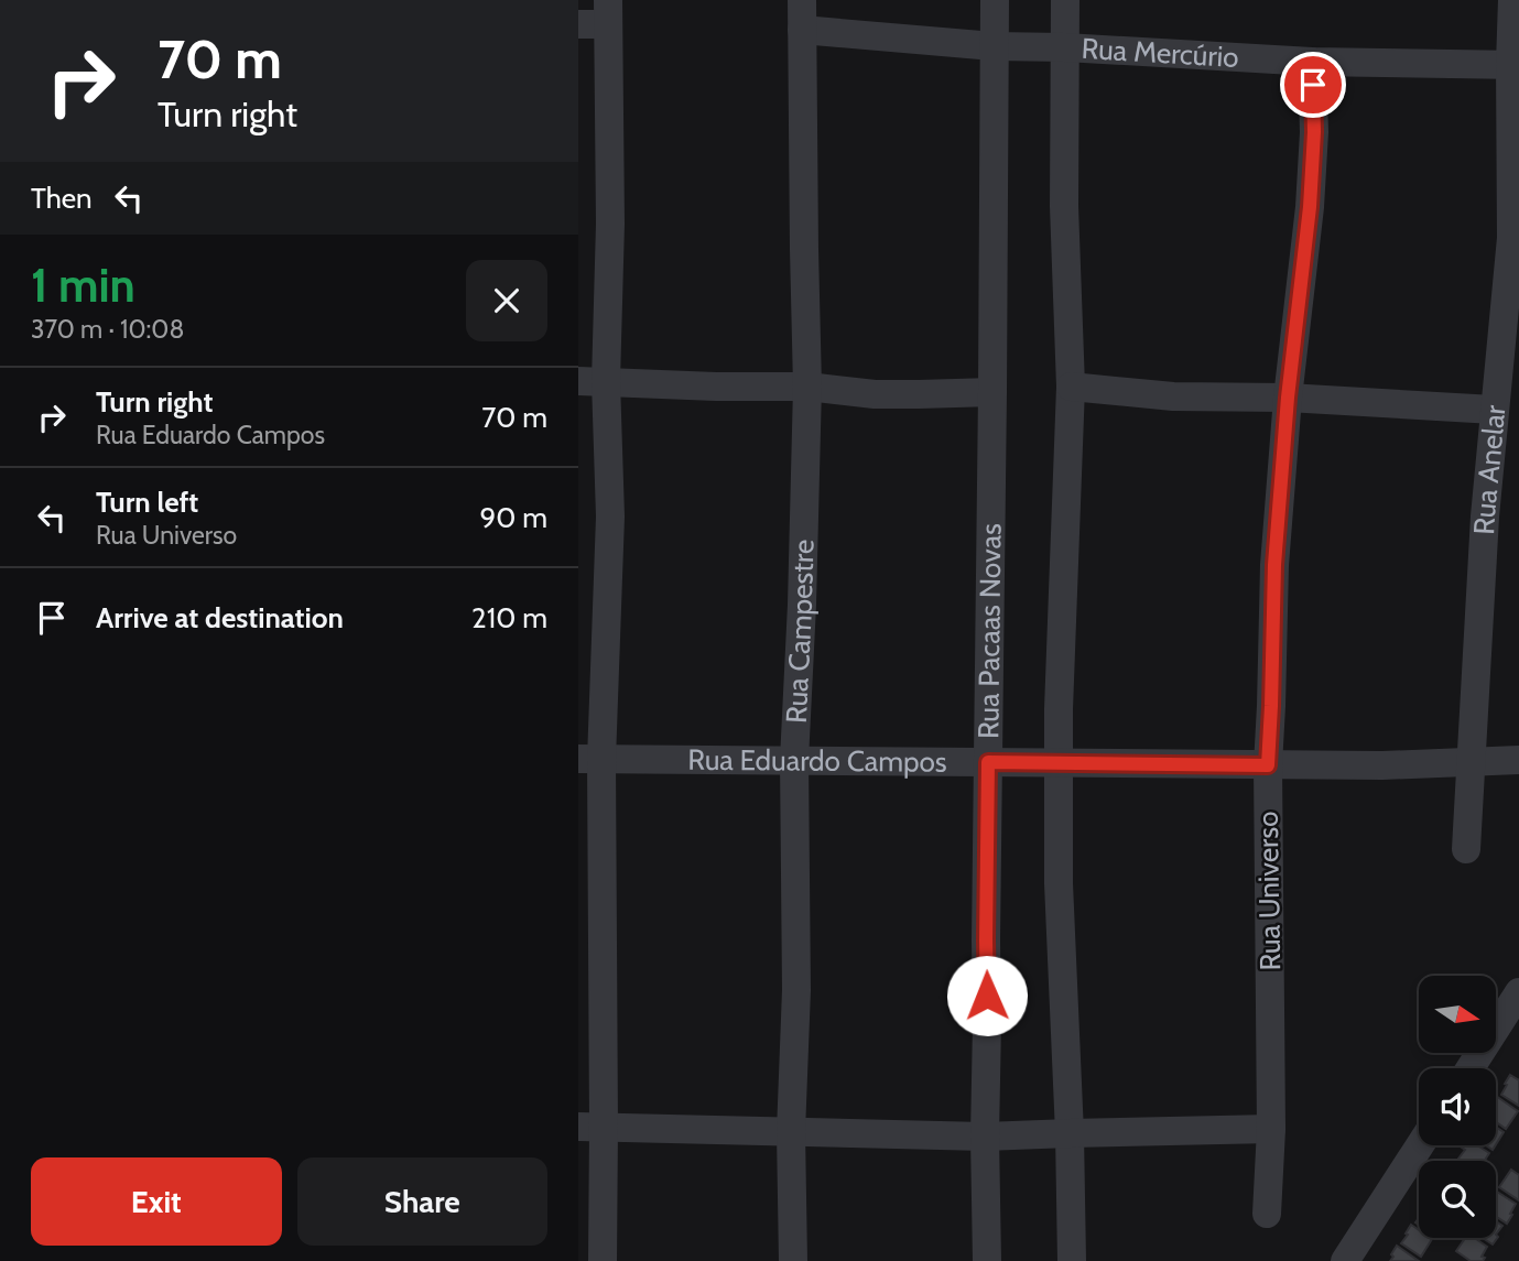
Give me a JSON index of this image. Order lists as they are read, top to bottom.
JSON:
{
  "streets": {
    "street": [
      "Rua Mercúrio",
      "Rua Anelar",
      "Rua Campestre",
      "Rua Pacaas Novas",
      "Rua Eduardo Campos",
      "Rua Universo"
    ]
  },
  "crossings": [
    ["Rua Mercúrio", "Rua Anelar"],
    ["Rua Mercúrio", "Rua Campestre"],
    ["Rua Mercúrio", "Rua Pacaas Novas"],
    ["Rua Mercúrio", "Rua Universo"],
    ["Rua Anelar", "Rua Eduardo Campos"],
    ["Rua Campestre", "Rua Eduardo Campos"],
    ["Rua Pacaas Novas", "Rua Eduardo Campos"],
    ["Rua Eduardo Campos", "Rua Universo"]
  ],
  "north": "right",
  "page": {
    "turn": ["70 m", "Turn right"],
    "then": "Then",
    "heading": ["1 min", "370 m · 10:08"],
    "list": [
      {
        "name": "Turn right",
        "note": "Rua Eduardo Campos",
        "value": "70 m"
      },
      {
        "name": "Turn left",
        "note": "Rua Universo",
        "value": "90 m"
      },
      {
        "name": "Arrive at destination",
        "value": "210 m"
      }
    ],
    "buttons": ["Exit", "Share"]
  }
}
